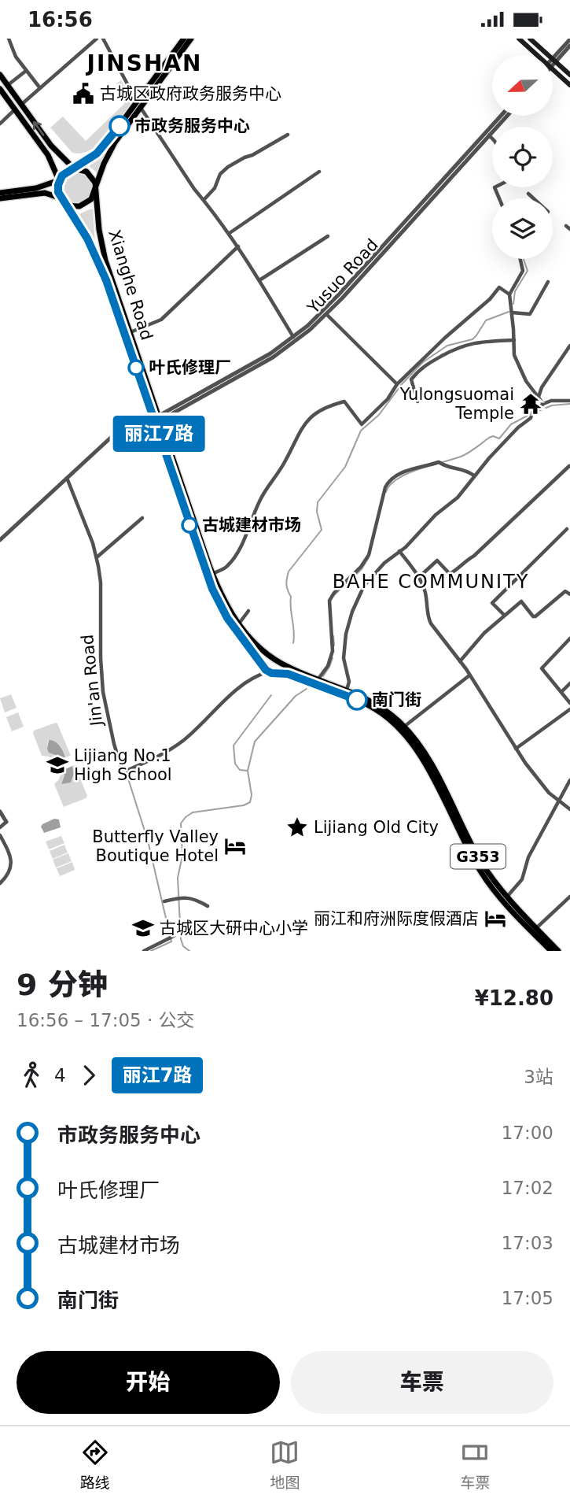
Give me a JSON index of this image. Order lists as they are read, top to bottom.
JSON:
{
  "streets": {
    "main road": ["Xianghe Road", "G353"],
    "street": ["Yusuo Road", "Jin'an Road"]
  },
  "crossings": [
    ["Yusuo Road", "Xianghe Road"],
    ["Xianghe Road", "Jin'an Road"],
    ["Xianghe Road", "G353"],
    ["Jin'an Road", "G353"]
  ],
  "districts": ["JINSHAN", "BAHE COMMUNITY"],
  "places": {
    "public building": ["古城区政府政务服务中心"],
    "other": [
      "市政务服务中心",
      "叶氏修理厂",
      "古城建材市场",
      "南门街"
    ],
    "temple": ["Yulongsuomai Temple"],
    "school or university": ["Lijiang No.1 High School", "古城区大研中心小学"],
    "place": ["Lijiang Old City"],
    "hotel": ["Butterfly Valley Boutique Hotel", "丽江和府洲际度假酒店"]
  },
  "lines": ["bus line 丽江7路"],
  "north": "left",
  "page": {
    "status": "16:56",
    "on_map": "丽江7路",
    "heading": ["9 分钟", "16:56 – 17:05 · 公交", "¥12.80"],
    "legs": ["4", "丽江7路", "3站"],
    "list": [
      {
        "name": "市政务服务中心",
        "value": "17:00"
      },
      {
        "name": "叶氏修理厂",
        "value": "17:02"
      },
      {
        "name": "古城建材市场",
        "value": "17:03"
      },
      {
        "name": "南门街",
        "value": "17:05"
      }
    ],
    "buttons": ["开始", "车票"],
    "tabs": ["路线", "地图", "车票"]
  }
}
